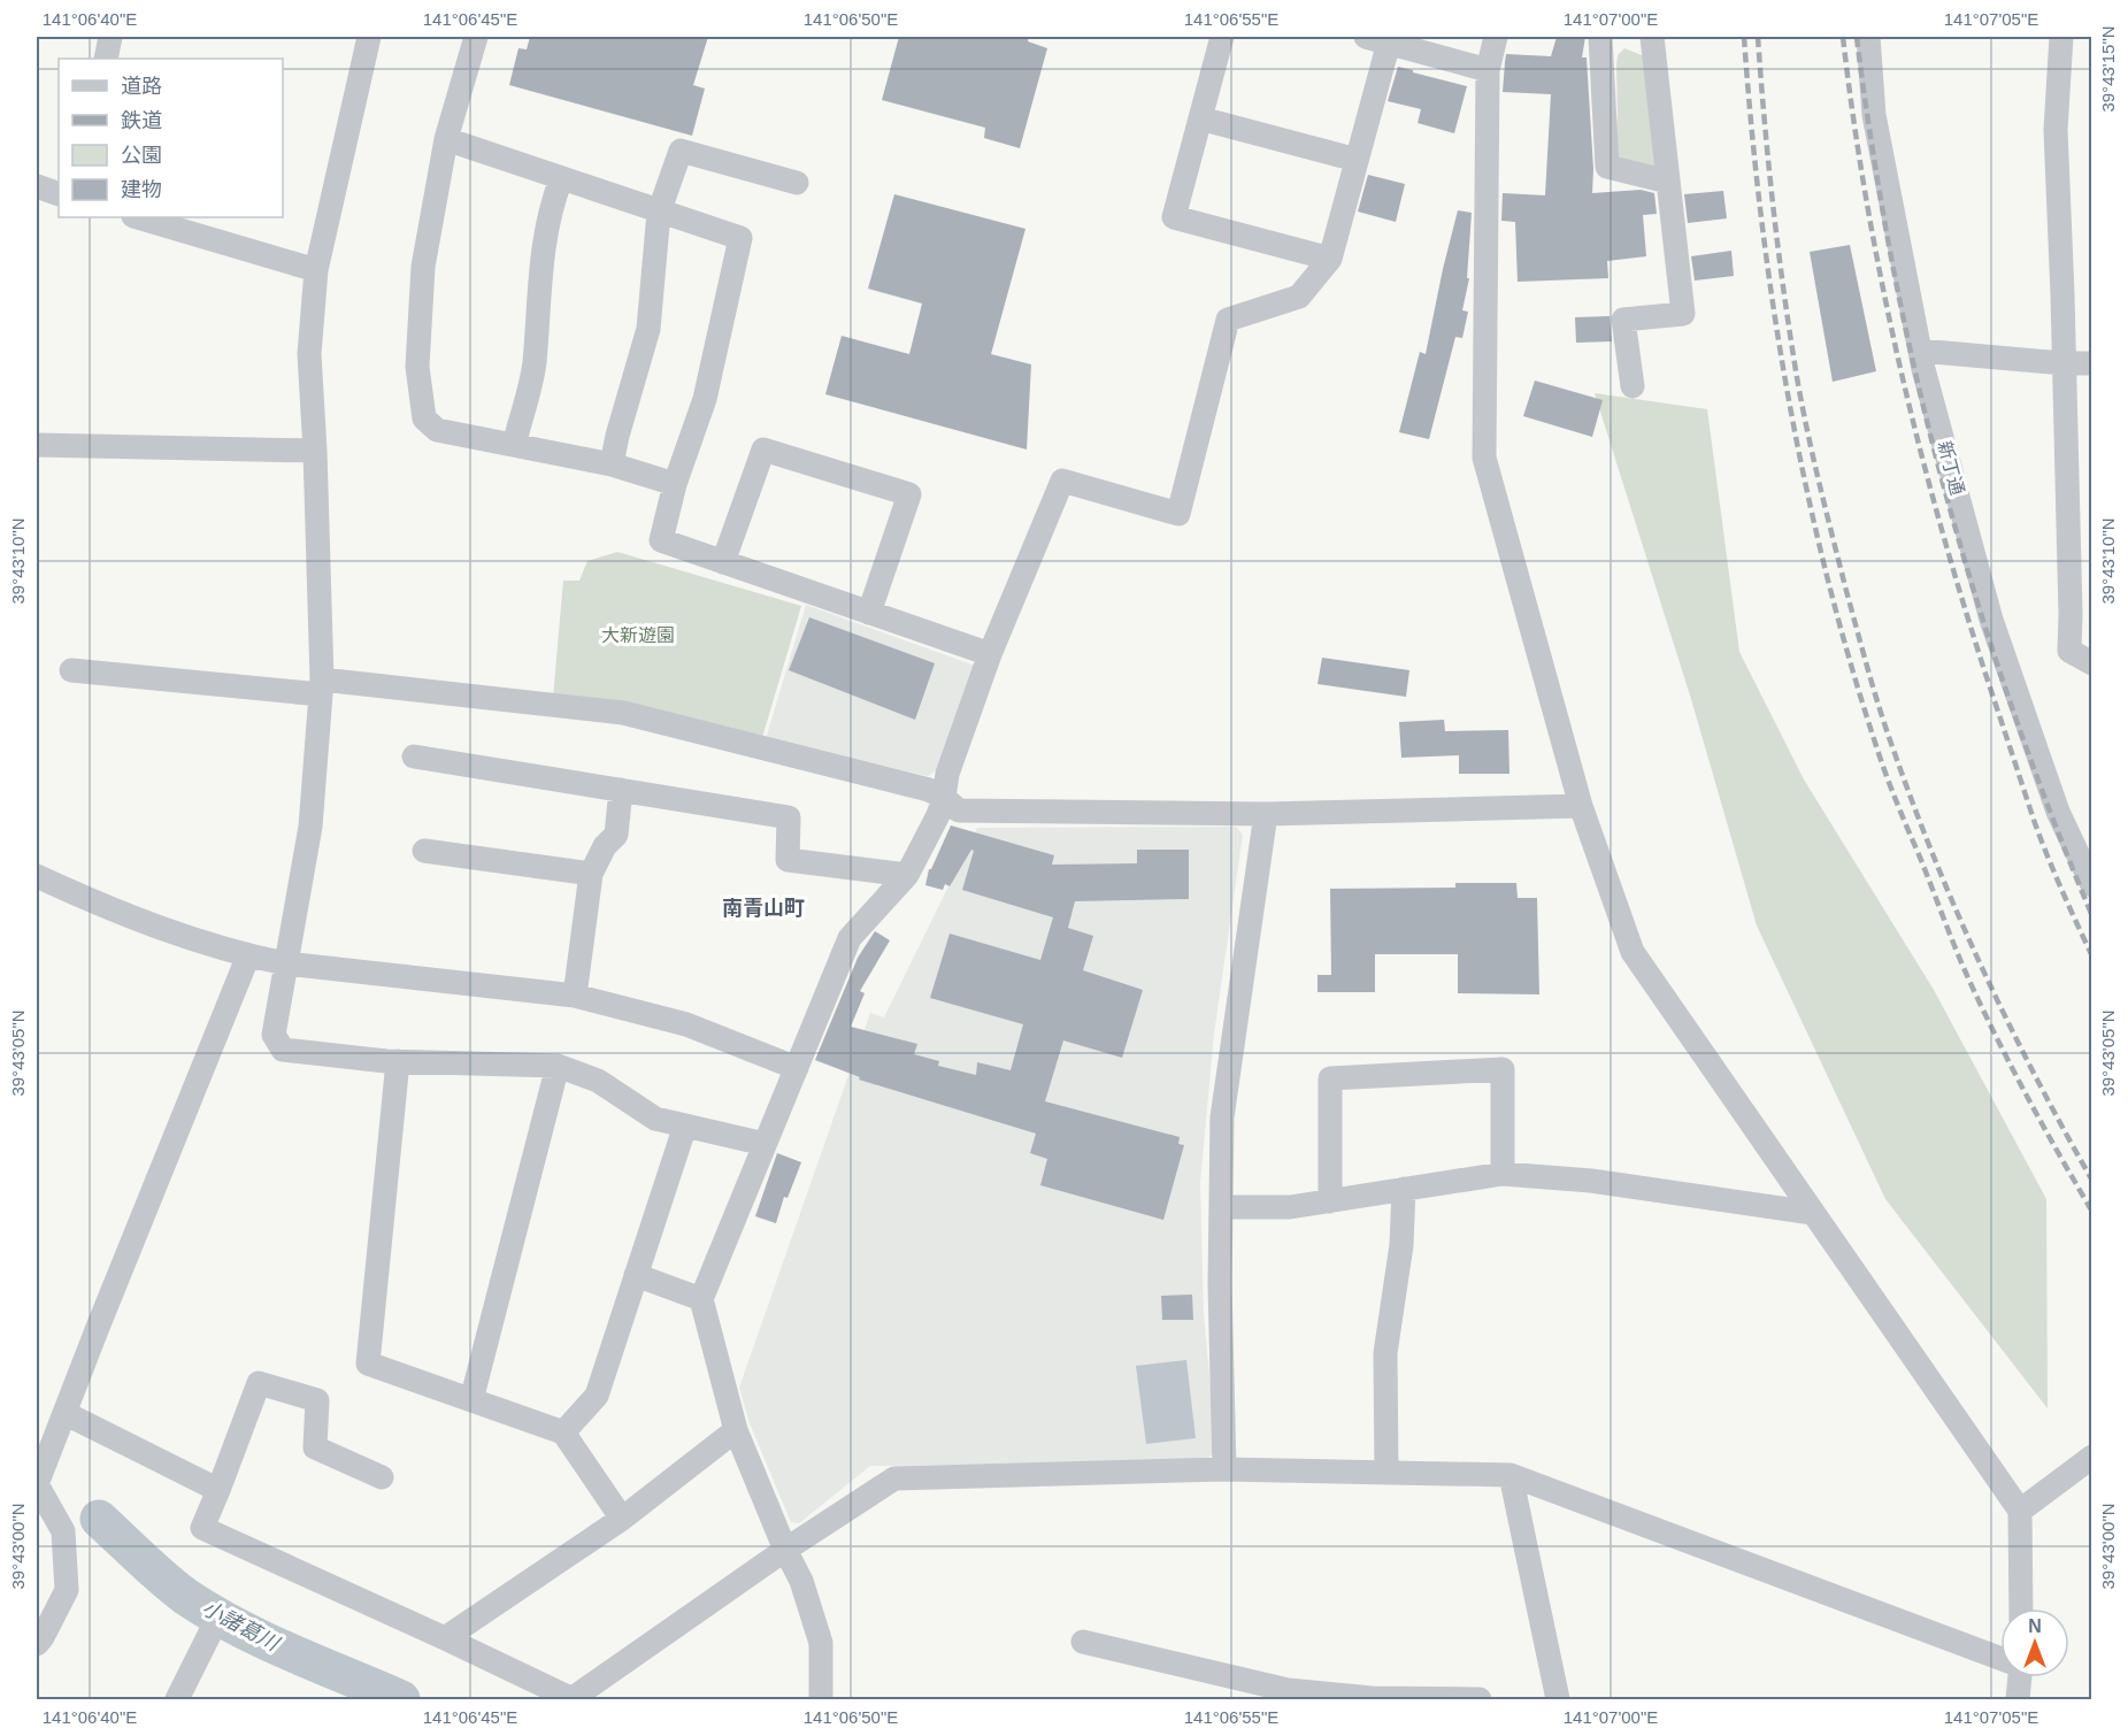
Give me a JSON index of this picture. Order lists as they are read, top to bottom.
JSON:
{
  "streets": {
    "street": ["新丁通"]
  },
  "districts": ["南青山町"],
  "water": ["小諸葛川"],
  "parks": ["大新遊園"],
  "legend": [
    "道路",
    "鉄道",
    "公園",
    "建物"
  ],
  "north": "top",
  "coordinates": [
    "141°06'40\"E",
    "141°06'45\"E",
    "141°06'50\"E",
    "141°06'55\"E",
    "141°07'00\"E",
    "141°07'05\"E",
    "39°43'15\"N",
    "39°43'10\"N",
    "39°43'05\"N",
    "39°43'00\"N"
  ]
}
